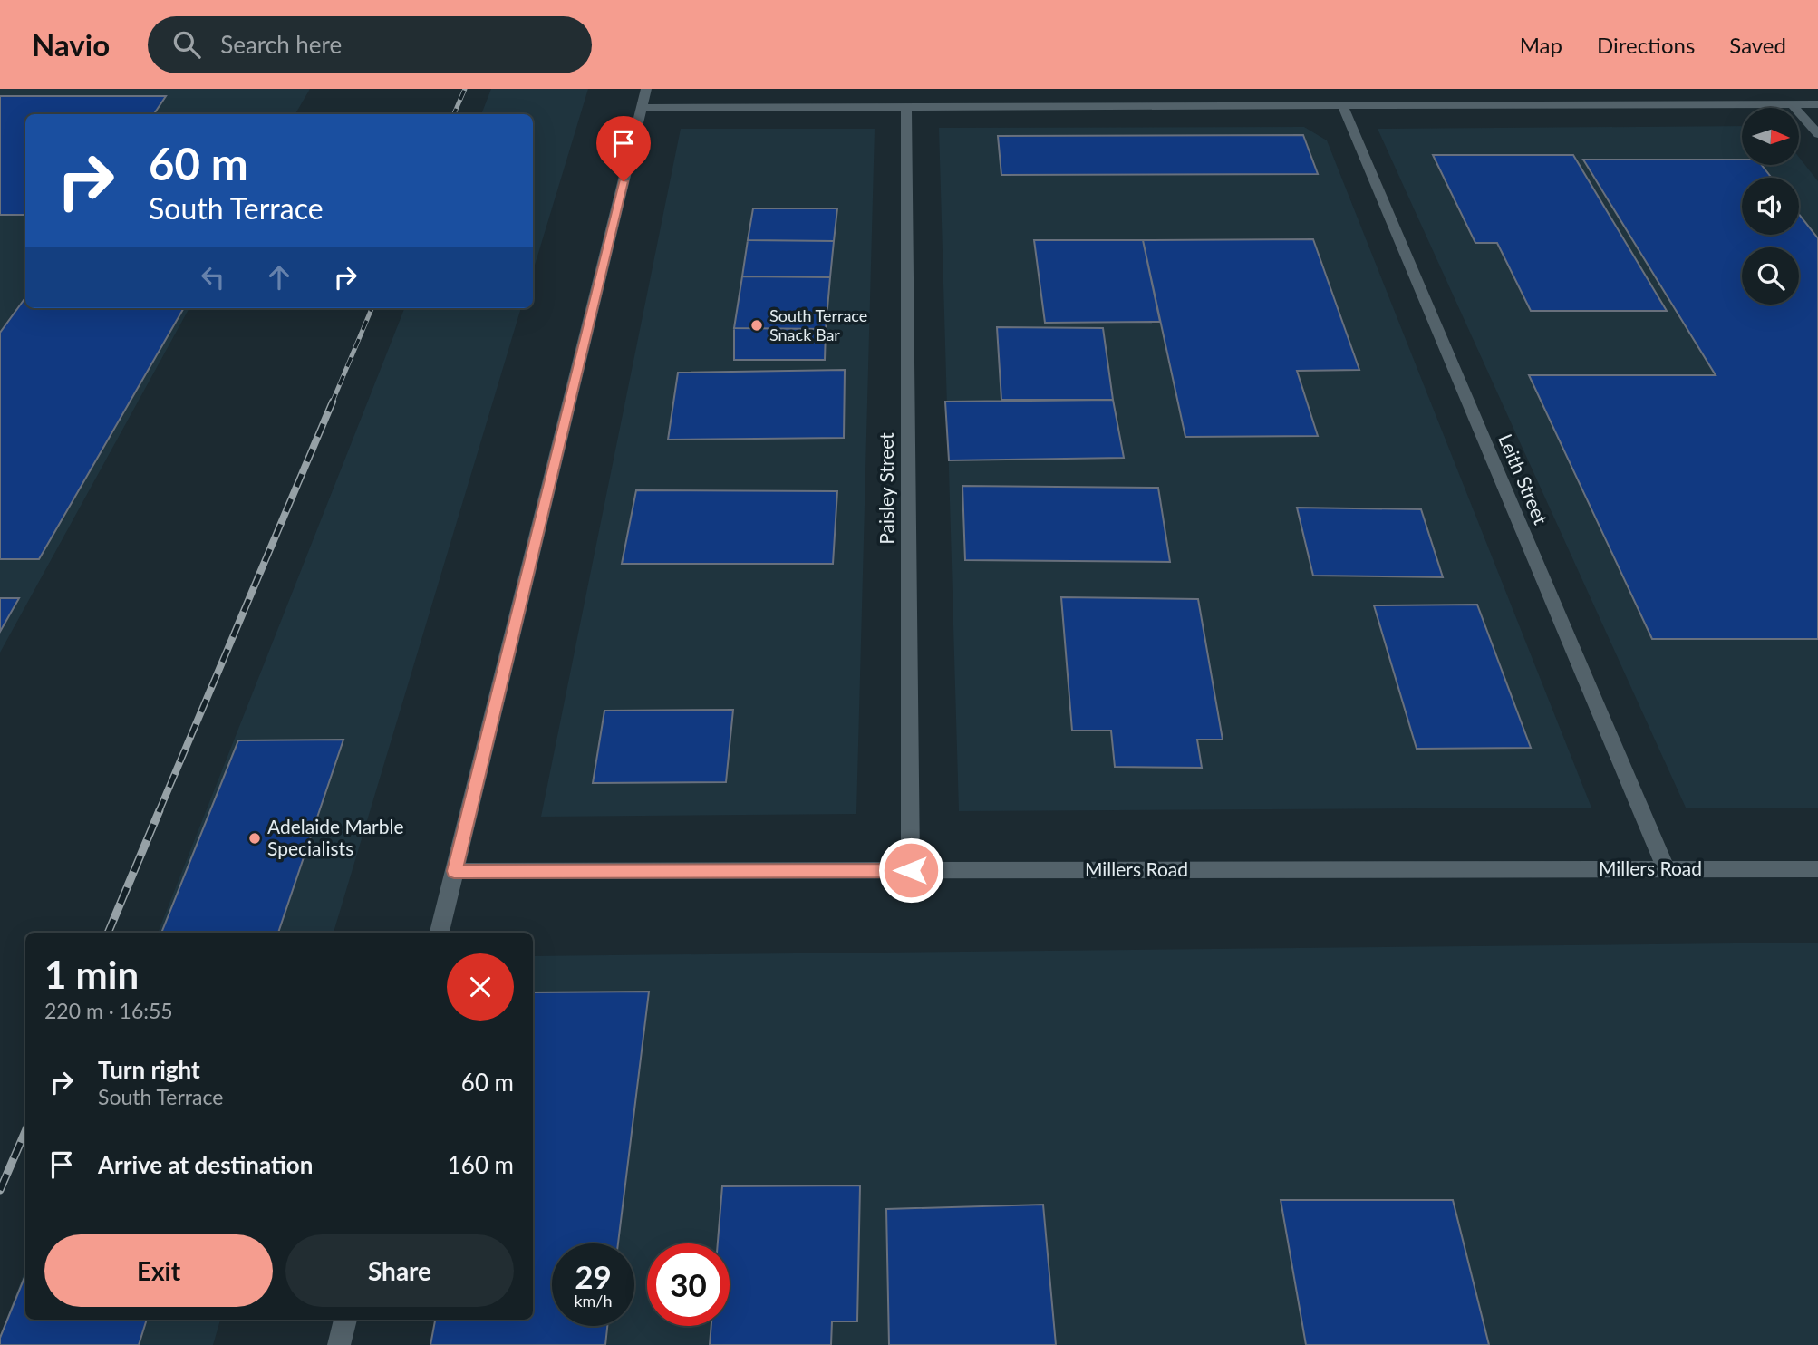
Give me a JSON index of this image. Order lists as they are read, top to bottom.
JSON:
{
  "streets": {
    "street": ["Leith Street", "Paisley Street", "Millers Road"]
  },
  "crossings": [
    ["Leith Street", "Millers Road"],
    ["Paisley Street", "Millers Road"]
  ],
  "places": ["South Terrace Snack Bar", "Adelaide Marble Specialists"],
  "north": "right",
  "page": {
    "header": "Navio",
    "search": "Search here",
    "nav": ["Map", "Directions", "Saved"],
    "turn": ["60 m", "South Terrace"],
    "heading": ["1 min", "220 m · 16:55"],
    "list": [
      {
        "name": "Turn right",
        "note": "South Terrace",
        "value": "60 m"
      },
      {
        "name": "Arrive at destination",
        "value": "160 m"
      }
    ],
    "buttons": ["Exit", "Share"],
    "speed": "29 km/h",
    "limit": "30"
  }
}
